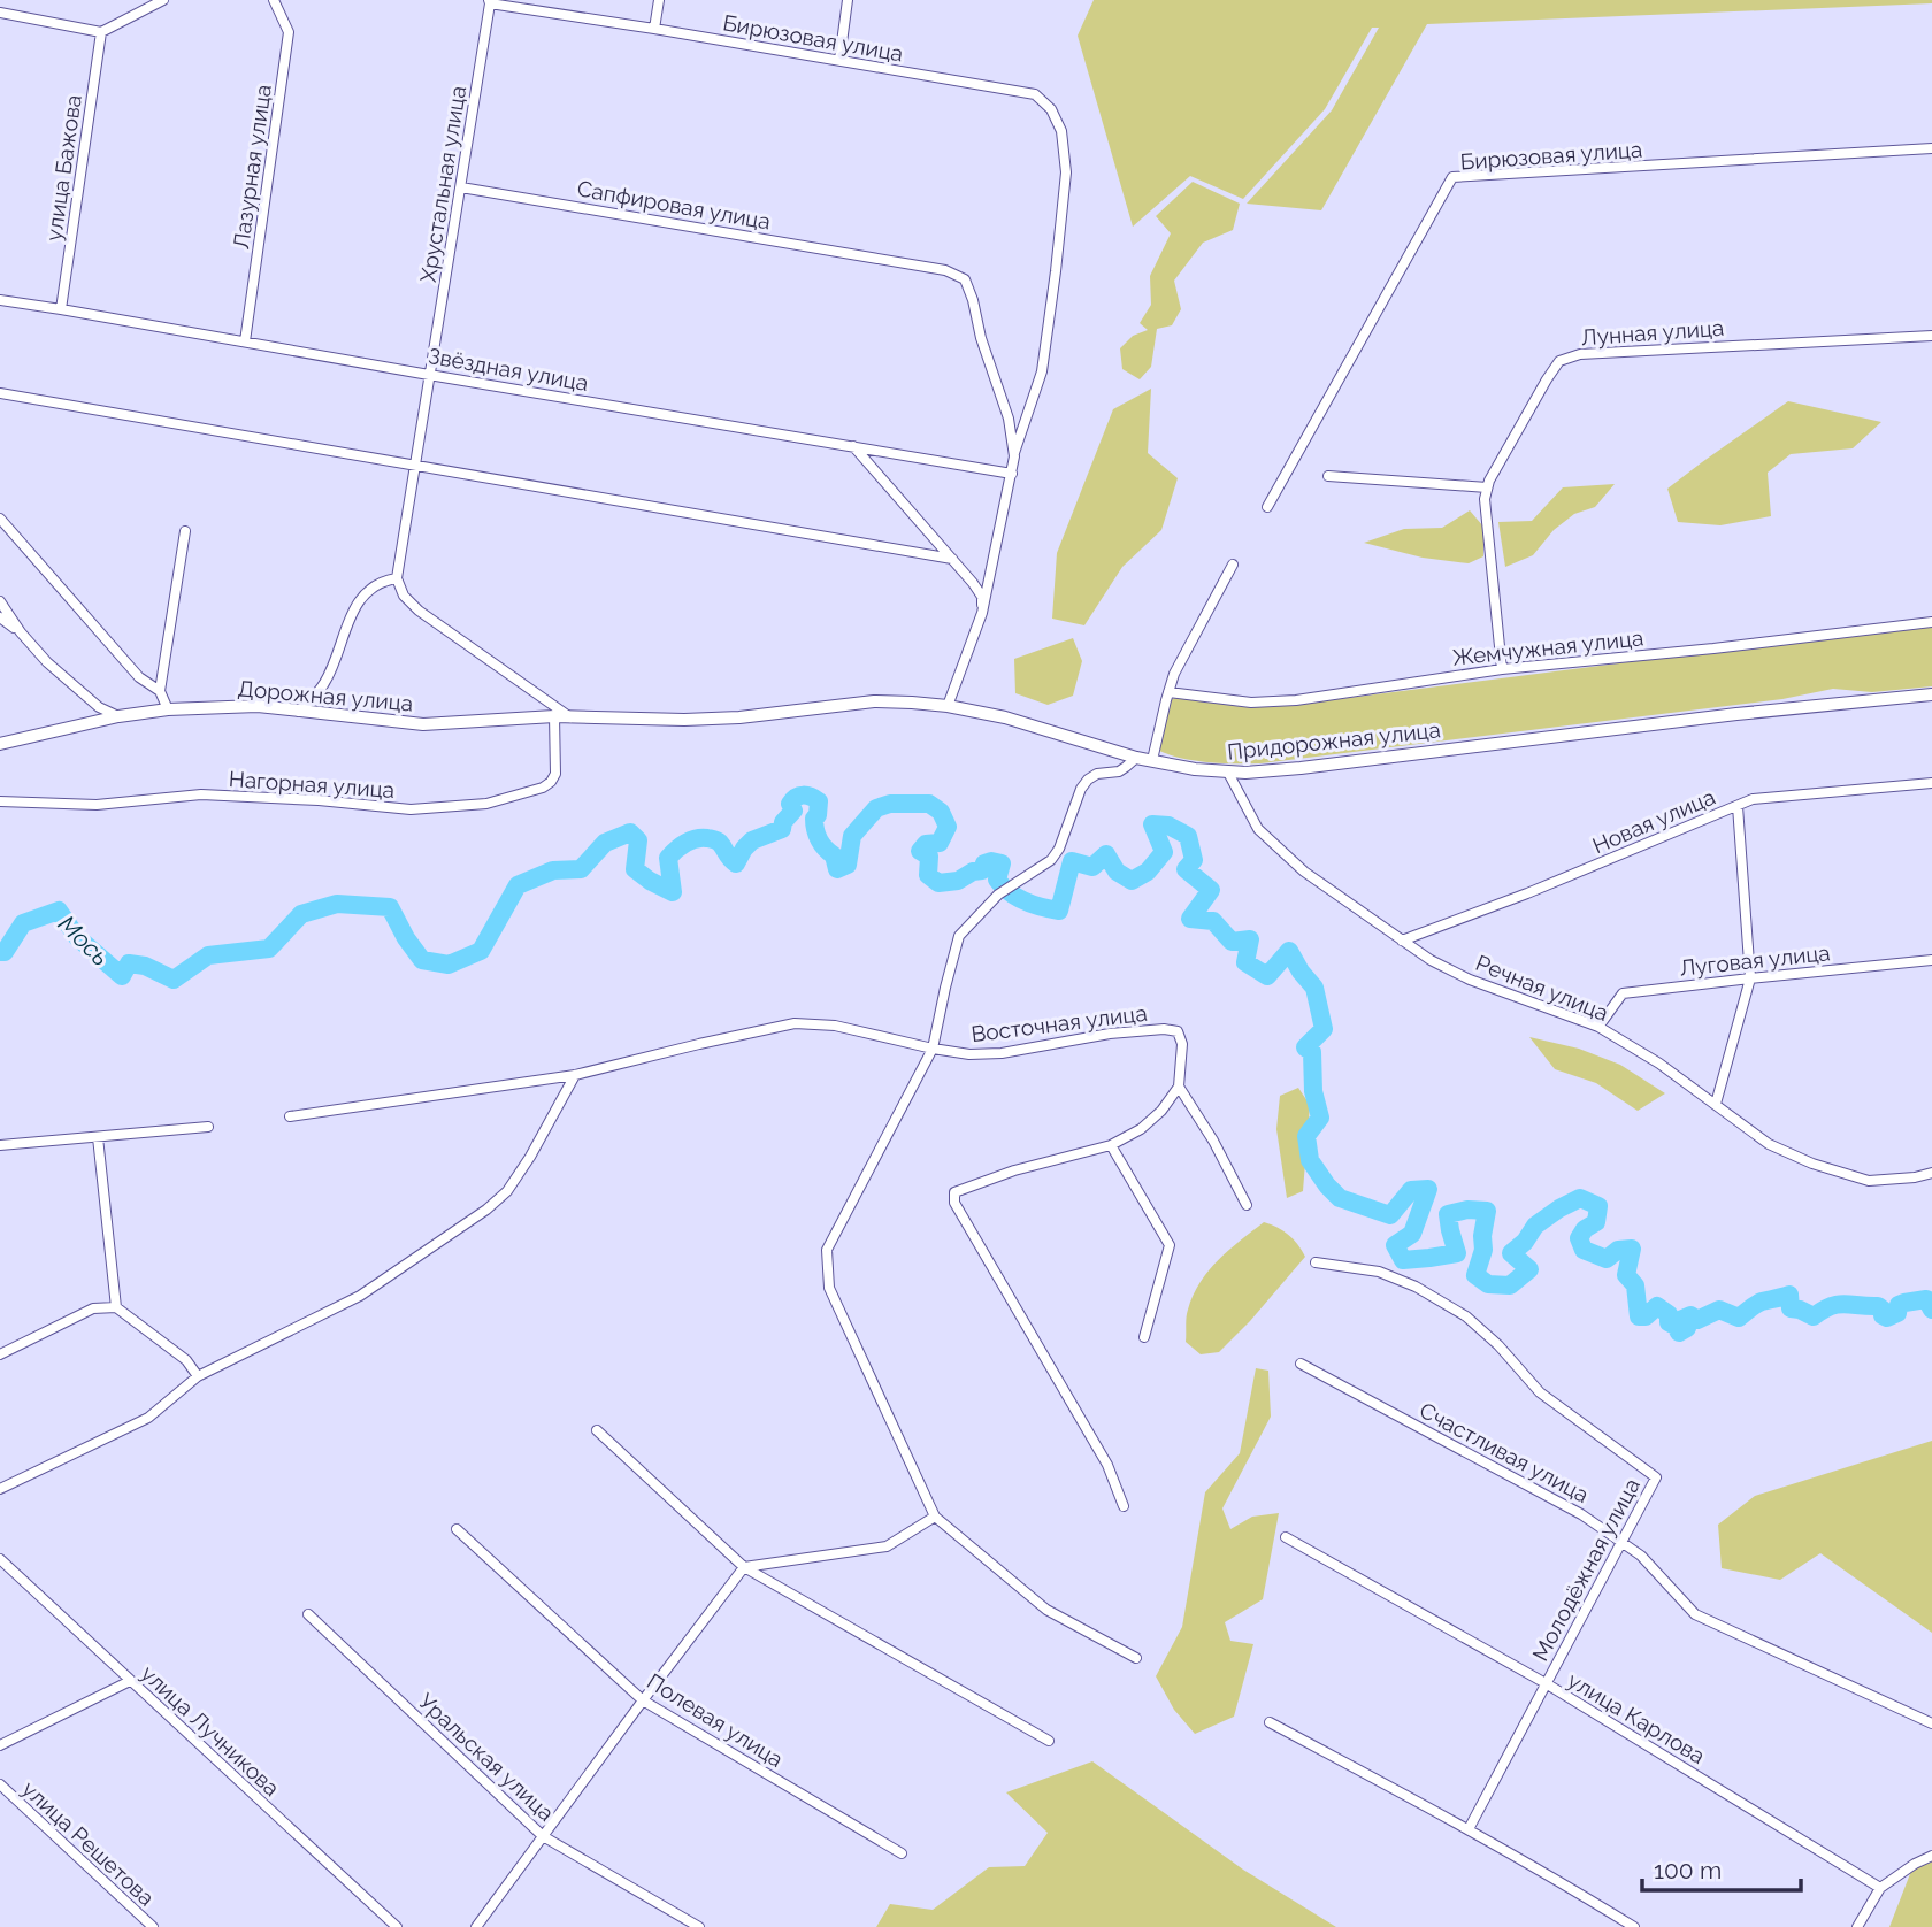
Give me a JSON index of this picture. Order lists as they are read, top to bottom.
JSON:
{
  "streets": {
    "street": [
      "Бирюзовая улица",
      "Лазурная улица",
      "улица Бажова",
      "Хрустальная улица",
      "Сапфировая улица",
      "Лунная улица",
      "Звёздная улица",
      "Жемчужная улица",
      "Дорожная улица",
      "Придорожная улица",
      "Нагорная улица",
      "Новая улица",
      "Луговая улица",
      "Речная улица",
      "Восточная улица",
      "Счастливая улица",
      "Молодёжная улица",
      "улица Карлова",
      "Полевая улица",
      "улица Лучникова",
      "Уральская улица",
      "улица Решетова"
    ]
  },
  "crossings": [
    ["Бирюзовая улица", "Хрустальная улица"],
    ["Бирюзовая улица", "Сапфировая улица"],
    ["Лазурная улица", "Звёздная улица"],
    ["улица Бажова", "Звёздная улица"],
    ["Хрустальная улица", "Сапфировая улица"],
    ["Хрустальная улица", "Звёздная улица"],
    ["Лунная улица", "Жемчужная улица"],
    ["Дорожная улица", "Придорожная улица"],
    ["Дорожная улица", "Нагорная улица"],
    ["Придорожная улица", "Нагорная улица"],
    ["Придорожная улица", "Речная улица"],
    ["Новая улица", "Речная улица"],
    ["Луговая улица", "Речная улица"],
    ["Счастливая улица", "Молодёжная улица"],
    ["Молодёжная улица", "улица Карлова"]
  ],
  "water": ["Мось"],
  "scale_bar": "100 m"
}
